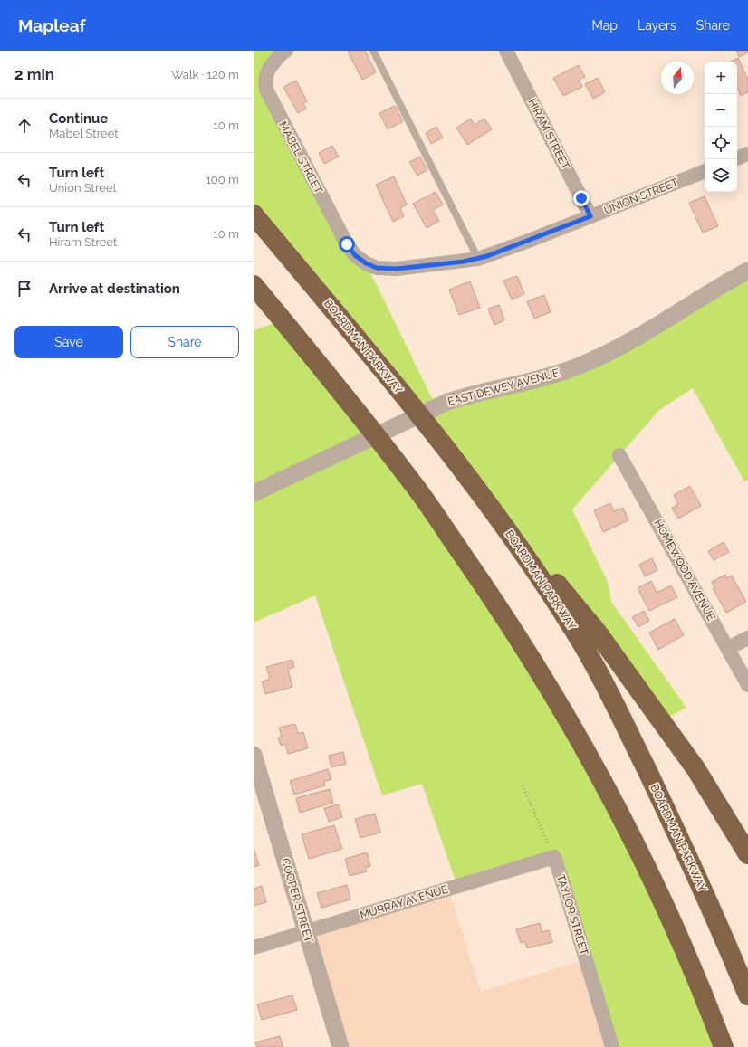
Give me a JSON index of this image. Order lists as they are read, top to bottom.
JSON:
{
  "streets": {
    "highway": ["BOARDMAN PARKWAY"],
    "street": [
      "HIRAM STREET",
      "MABEL STREET",
      "UNION STREET",
      "EAST DEWEY AVENUE",
      "HOMEWOOD AVENUE",
      "COOPER STREET",
      "MURRAY AVENUE",
      "TAYLOR STREET"
    ]
  },
  "crossings": [
    ["HIRAM STREET", "UNION STREET"],
    ["MABEL STREET", "UNION STREET"],
    ["COOPER STREET", "MURRAY AVENUE"],
    ["MURRAY AVENUE", "TAYLOR STREET"]
  ],
  "north": "top",
  "page": {
    "header": "Mapleaf",
    "nav": ["Map", "Layers", "Share"],
    "heading": ["2 min", "Walk · 120 m"],
    "map_buttons": ["+", "−"],
    "list": [
      ["Continue", "Mabel Street", "10 m"],
      ["Turn left", "Union Street", "100 m"],
      ["Turn left", "Hiram Street", "10 m"],
      "Arrive at destination"
    ],
    "buttons": ["Save", "Share"]
  }
}
